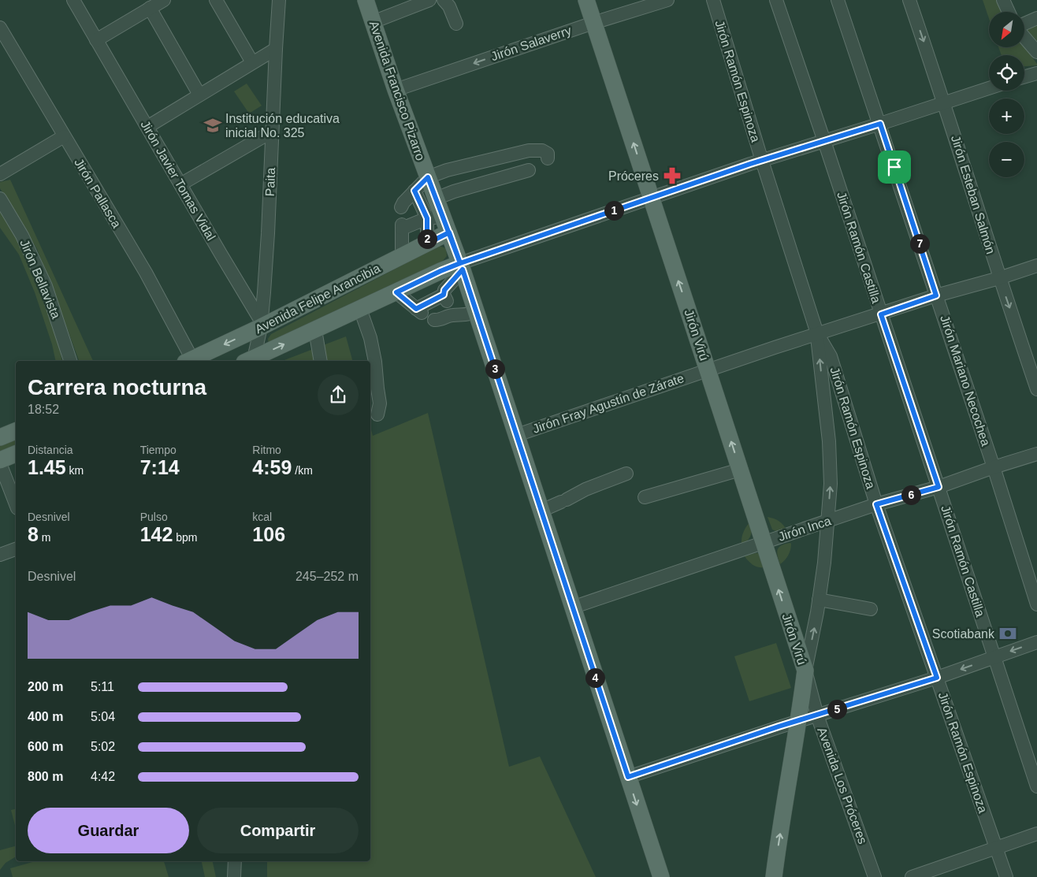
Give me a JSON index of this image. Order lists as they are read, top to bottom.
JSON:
{
  "streets": {
    "main road": ["Avenida Francisco Pizarro", "Avenida Felipe Arancibia", "Jirón Virú"],
    "street": [
      "Jirón Salaverry",
      "Jirón Ramón Espinoza",
      "Jirón Javier Tomas Vidal",
      "Paita",
      "Jirón Pallasca",
      "Jirón Esteban Salmón",
      "Jirón Ramón Castilla",
      "Jirón Bellavista",
      "Jirón Mariano Necochea",
      "Jirón Fray Agustín de Zárate",
      "Jirón Inca",
      "Avenida Los Próceres"
    ]
  },
  "crossings": [
    ["Jirón Salaverry", "Avenida Francisco Pizarro"],
    ["Jirón Salaverry", "Jirón Virú"],
    ["Jirón Ramón Espinoza", "Jirón Fray Agustín de Zárate"],
    ["Jirón Ramón Espinoza", "Jirón Inca"],
    ["Avenida Francisco Pizarro", "Avenida Felipe Arancibia"],
    ["Avenida Francisco Pizarro", "Jirón Fray Agustín de Zárate"],
    ["Avenida Francisco Pizarro", "Jirón Inca"],
    ["Jirón Javier Tomas Vidal", "Paita"],
    ["Jirón Javier Tomas Vidal", "Avenida Felipe Arancibia"],
    ["Paita", "Avenida Felipe Arancibia"],
    ["Jirón Pallasca", "Avenida Felipe Arancibia"],
    ["Jirón Esteban Salmón", "Jirón Fray Agustín de Zárate"],
    ["Jirón Ramón Castilla", "Jirón Fray Agustín de Zárate"],
    ["Jirón Ramón Castilla", "Jirón Inca"],
    ["Jirón Virú", "Jirón Fray Agustín de Zárate"],
    ["Jirón Virú", "Jirón Inca"],
    ["Jirón Virú", "Avenida Los Próceres"],
    ["Jirón Mariano Necochea", "Jirón Fray Agustín de Zárate"],
    ["Jirón Mariano Necochea", "Jirón Inca"]
  ],
  "one_way": ["Jirón Esteban Salmón", "Jirón Virú"],
  "places": {
    "school or university": ["Institución educativa inicial No. 325"],
    "pharmacy": ["Próceres"],
    "bank": ["Scotiabank"]
  },
  "north": "bottom left",
  "page": {
    "map_buttons": ["+", "−"],
    "pins": [
      "1",
      "2",
      "7",
      "3",
      "6",
      "4",
      "5"
    ],
    "heading": ["Carrera nocturna", "18:52"],
    "stats": [
      ["Distancia", "1.45 km"],
      ["Tiempo", "7:14"],
      ["Ritmo", "4:59 /km"],
      ["Desnivel", "8 m"],
      ["Pulso", "142 bpm"],
      ["kcal", "106"]
    ],
    "chart": ["Desnivel", "245–252 m"],
    "list": [
      {
        "name": "200 m",
        "note": "5:11"
      },
      {
        "name": "400 m",
        "note": "5:04"
      },
      {
        "name": "600 m",
        "note": "5:02"
      },
      {
        "name": "800 m",
        "note": "4:42"
      }
    ],
    "buttons": ["Guardar", "Compartir"]
  }
}
